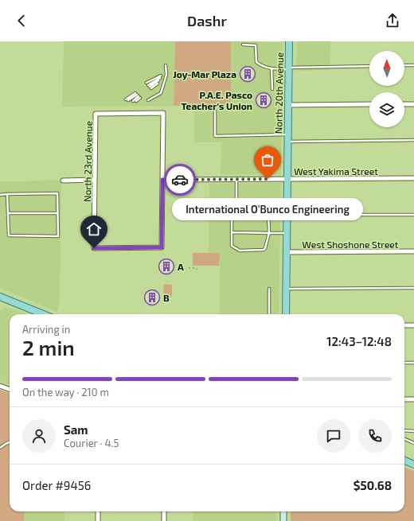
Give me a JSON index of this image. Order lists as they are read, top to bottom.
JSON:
{
  "streets": {
    "main road": ["North 20th Avenue"],
    "street": ["North 23rd Avenue", "West Yakima Street", "West Shoshone Street"]
  },
  "crossings": [
    ["North 20th Avenue", "West Yakima Street"],
    ["North 20th Avenue", "West Shoshone Street"],
    ["North 23rd Avenue", "West Yakima Street"]
  ],
  "places": {
    "building": [
      "Joy-Mar Plaza",
      "P.A.E. Pasco Teacher's Union",
      "A",
      "B"
    ],
    "other": ["International O'Bunco Engineering"]
  },
  "north": "top",
  "page": {
    "header": "Dashr",
    "bubble": "International O'Bunco Engineering",
    "heading": ["2 min", "Arriving in", "12:43–12:48"],
    "panel": [
      "Sam",
      "Courier · 4.5",
      "Order #9456",
      "$50.68"
    ],
    "bar": "On the way · 210 m"
  }
}
